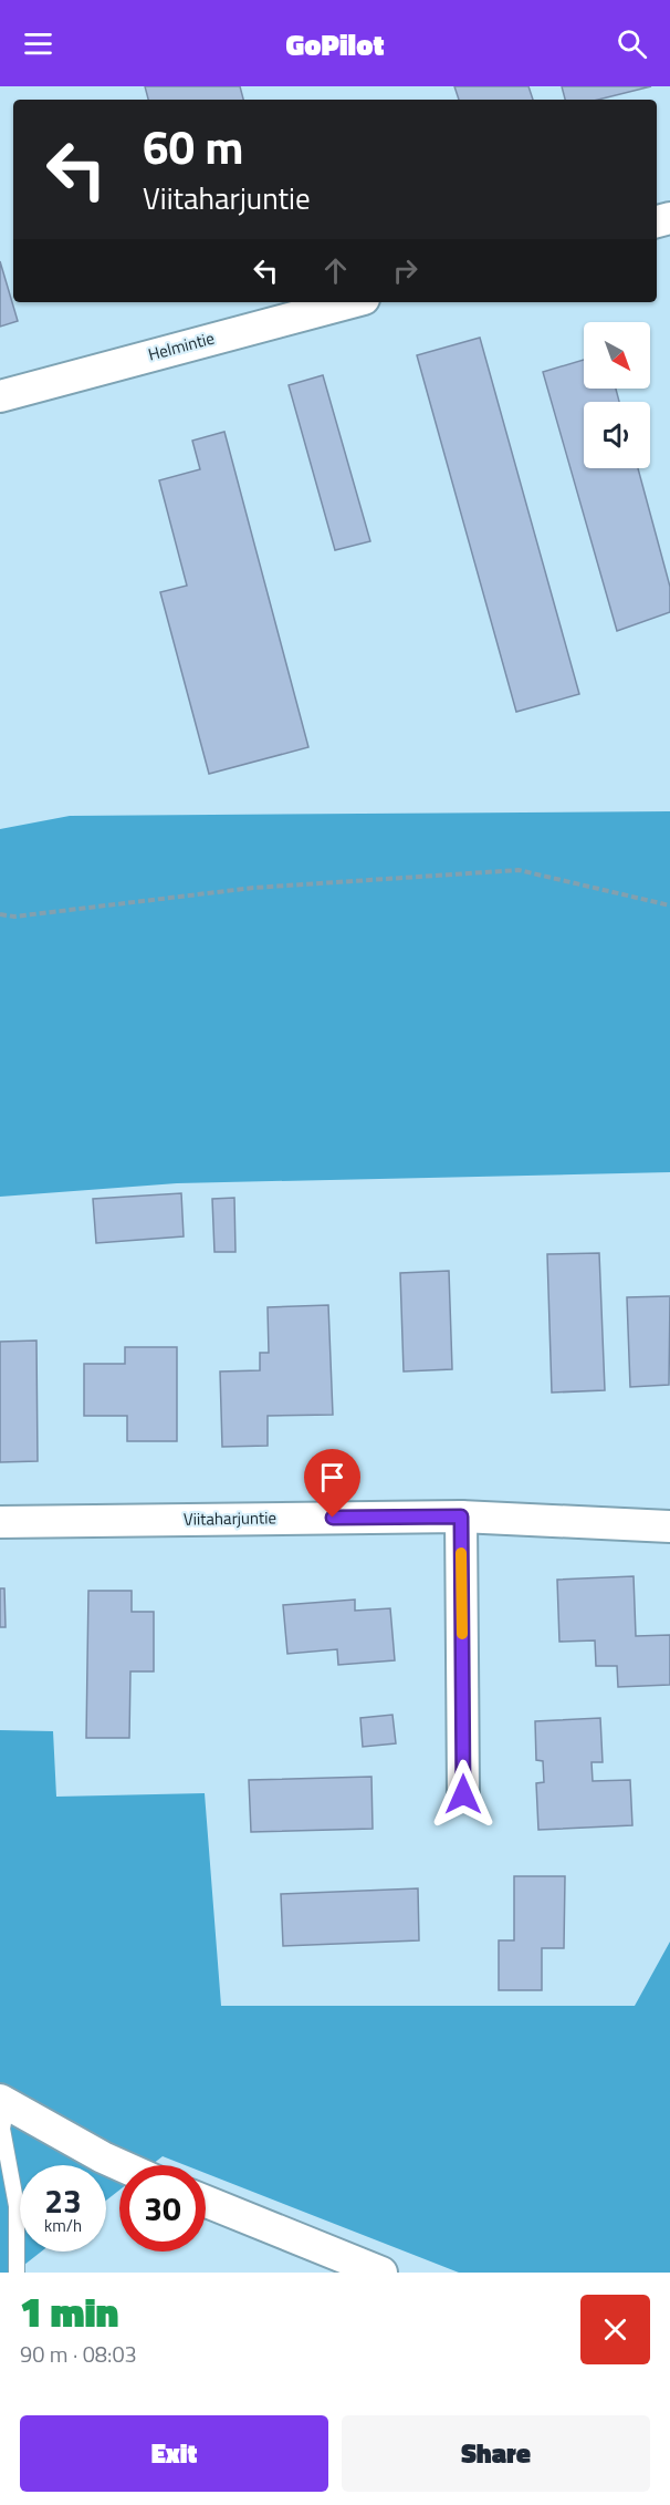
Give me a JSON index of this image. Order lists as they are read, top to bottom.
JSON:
{
  "streets": {
    "street": ["Helmintie", "Viitaharjuntie"]
  },
  "north": "bottom right",
  "page": {
    "header": "GoPilot",
    "turn": ["60 m", "Viitaharjuntie"],
    "speed": "23 km/h",
    "limit": "30",
    "heading": ["1 min", "90 m · 08:03"],
    "buttons": ["Exit", "Share"]
  }
}
